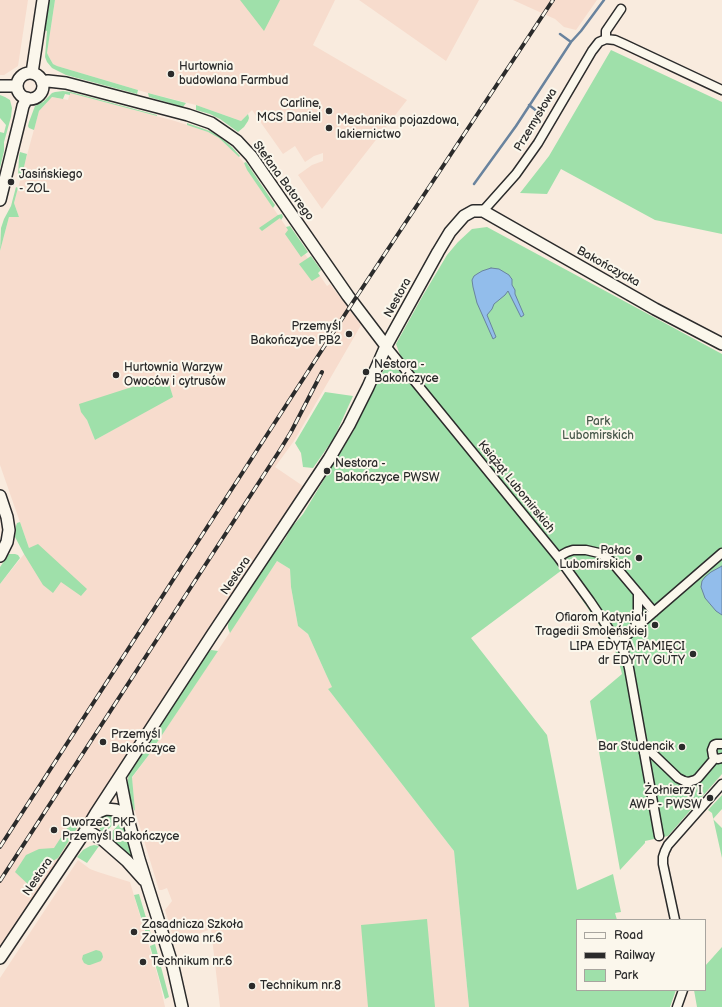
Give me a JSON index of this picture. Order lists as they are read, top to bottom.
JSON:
{
  "streets": {
    "street": [
      "Przemysłowa",
      "Stefana Batorego",
      "Bakończycka",
      "Nestora",
      "Książąt Lubomirskich"
    ]
  },
  "crossings": [
    ["Przemysłowa", "Bakończycka"],
    ["Przemysłowa", "Nestora"],
    ["Stefana Batorego", "Nestora"],
    ["Stefana Batorego", "Książąt Lubomirskich"],
    ["Bakończycka", "Nestora"],
    ["Nestora", "Książąt Lubomirskich"]
  ],
  "parks": ["Park Lubomirskich"],
  "places": [
    "Hurtownia budowlana Farmbud",
    "Carline, MCS Daniel",
    "Mechanika pojazdowa, lakiernictwo",
    "Jasińskiego - ZOL",
    "Przemyśl Bakończyce PB2",
    "Nestora - Bakończyce",
    "Hurtownia Warzyw Owoców i cytrusów",
    "Nestora - Bakończyce PWSW",
    "Pałac Lubomirskich",
    "Ofiarom Katynia i Tragedii Smoleńskiej",
    "LIPA EDYTA PAMIĘCI dr EDYTY GUTY",
    "Przemyśl Bakończyce",
    "Bar Studencik",
    "Żołnierzy I AWP - PWSW",
    "Dworzec PKP Przemyśl Bakończyce",
    "Zasadnicza Szkoła Zawodowa nr.6",
    "Technikum nr.6",
    "Technikum nr.8"
  ],
  "legend": ["Road", "Railway", "Park"]
}
